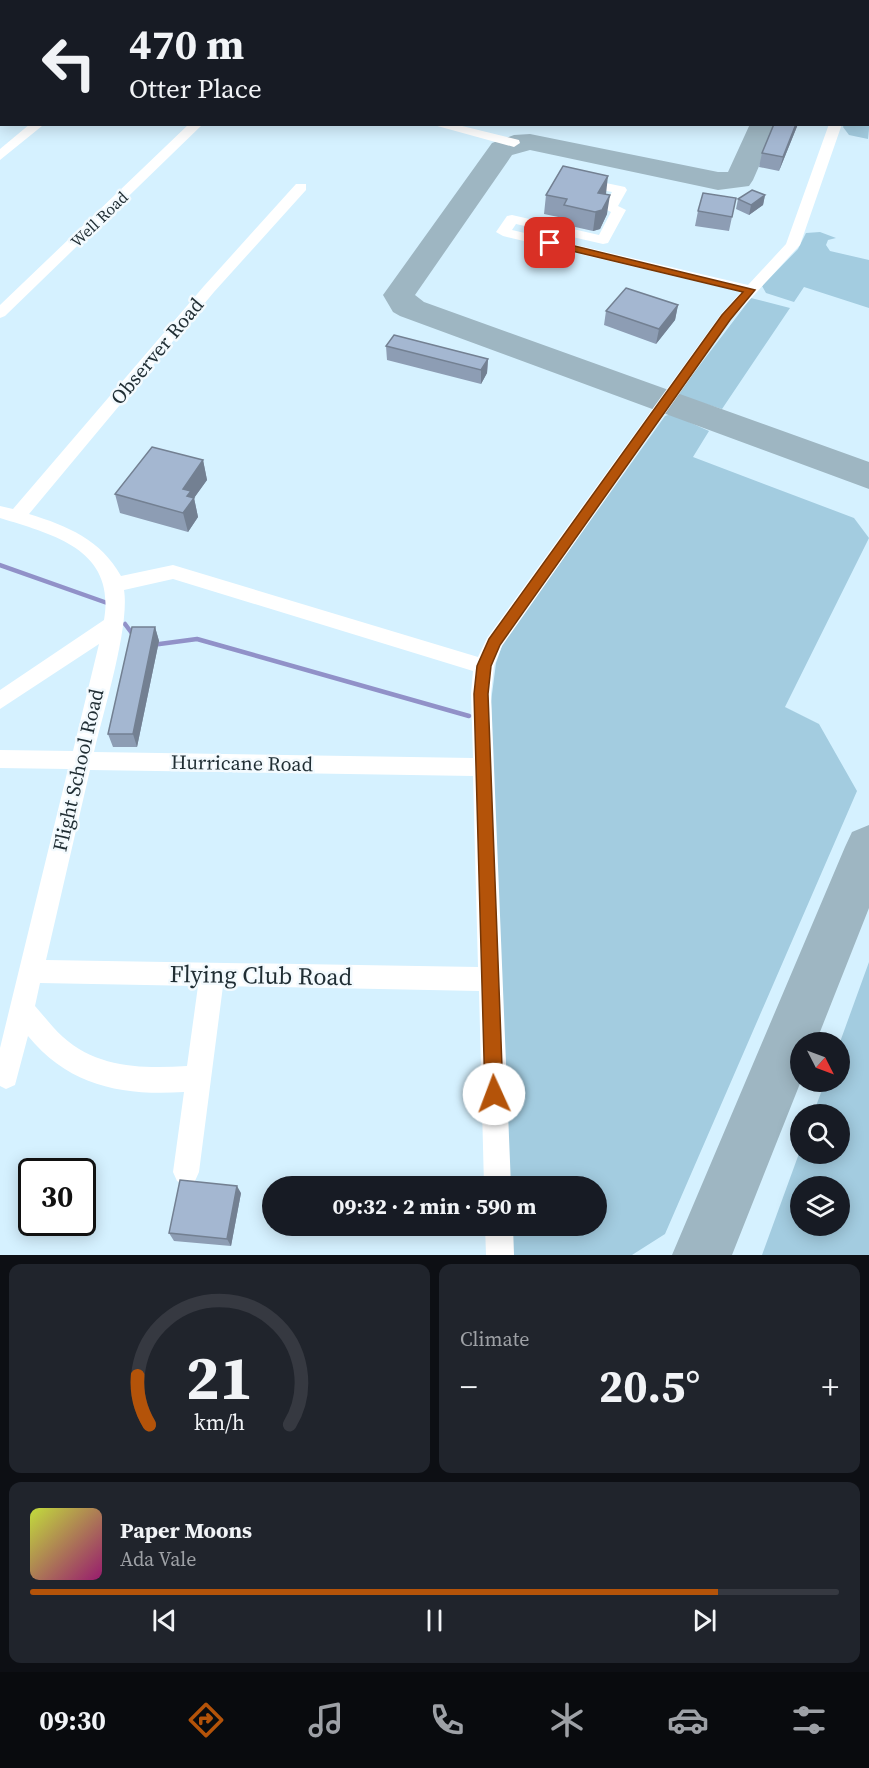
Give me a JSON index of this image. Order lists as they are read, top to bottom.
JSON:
{
  "streets": {
    "street": [
      "Well Road",
      "Observer Road",
      "Hurricane Road",
      "Flight School Road",
      "Flying Club Road"
    ]
  },
  "crossings": [
    ["Observer Road", "Flight School Road"],
    ["Hurricane Road", "Flight School Road"],
    ["Flight School Road", "Flying Club Road"]
  ],
  "north": "bottom right",
  "page": {
    "turn": ["470 m", "Otter Place"],
    "limit": "30",
    "trip": "09:32 · 2 min · 590 m",
    "tile": "Climate",
    "heat": ["−", "20.5°", "+"],
    "song": ["Paper Moons", "Ada Vale"],
    "tabs": "09:30",
    "gauge": ["21", "km/h"]
  }
}
